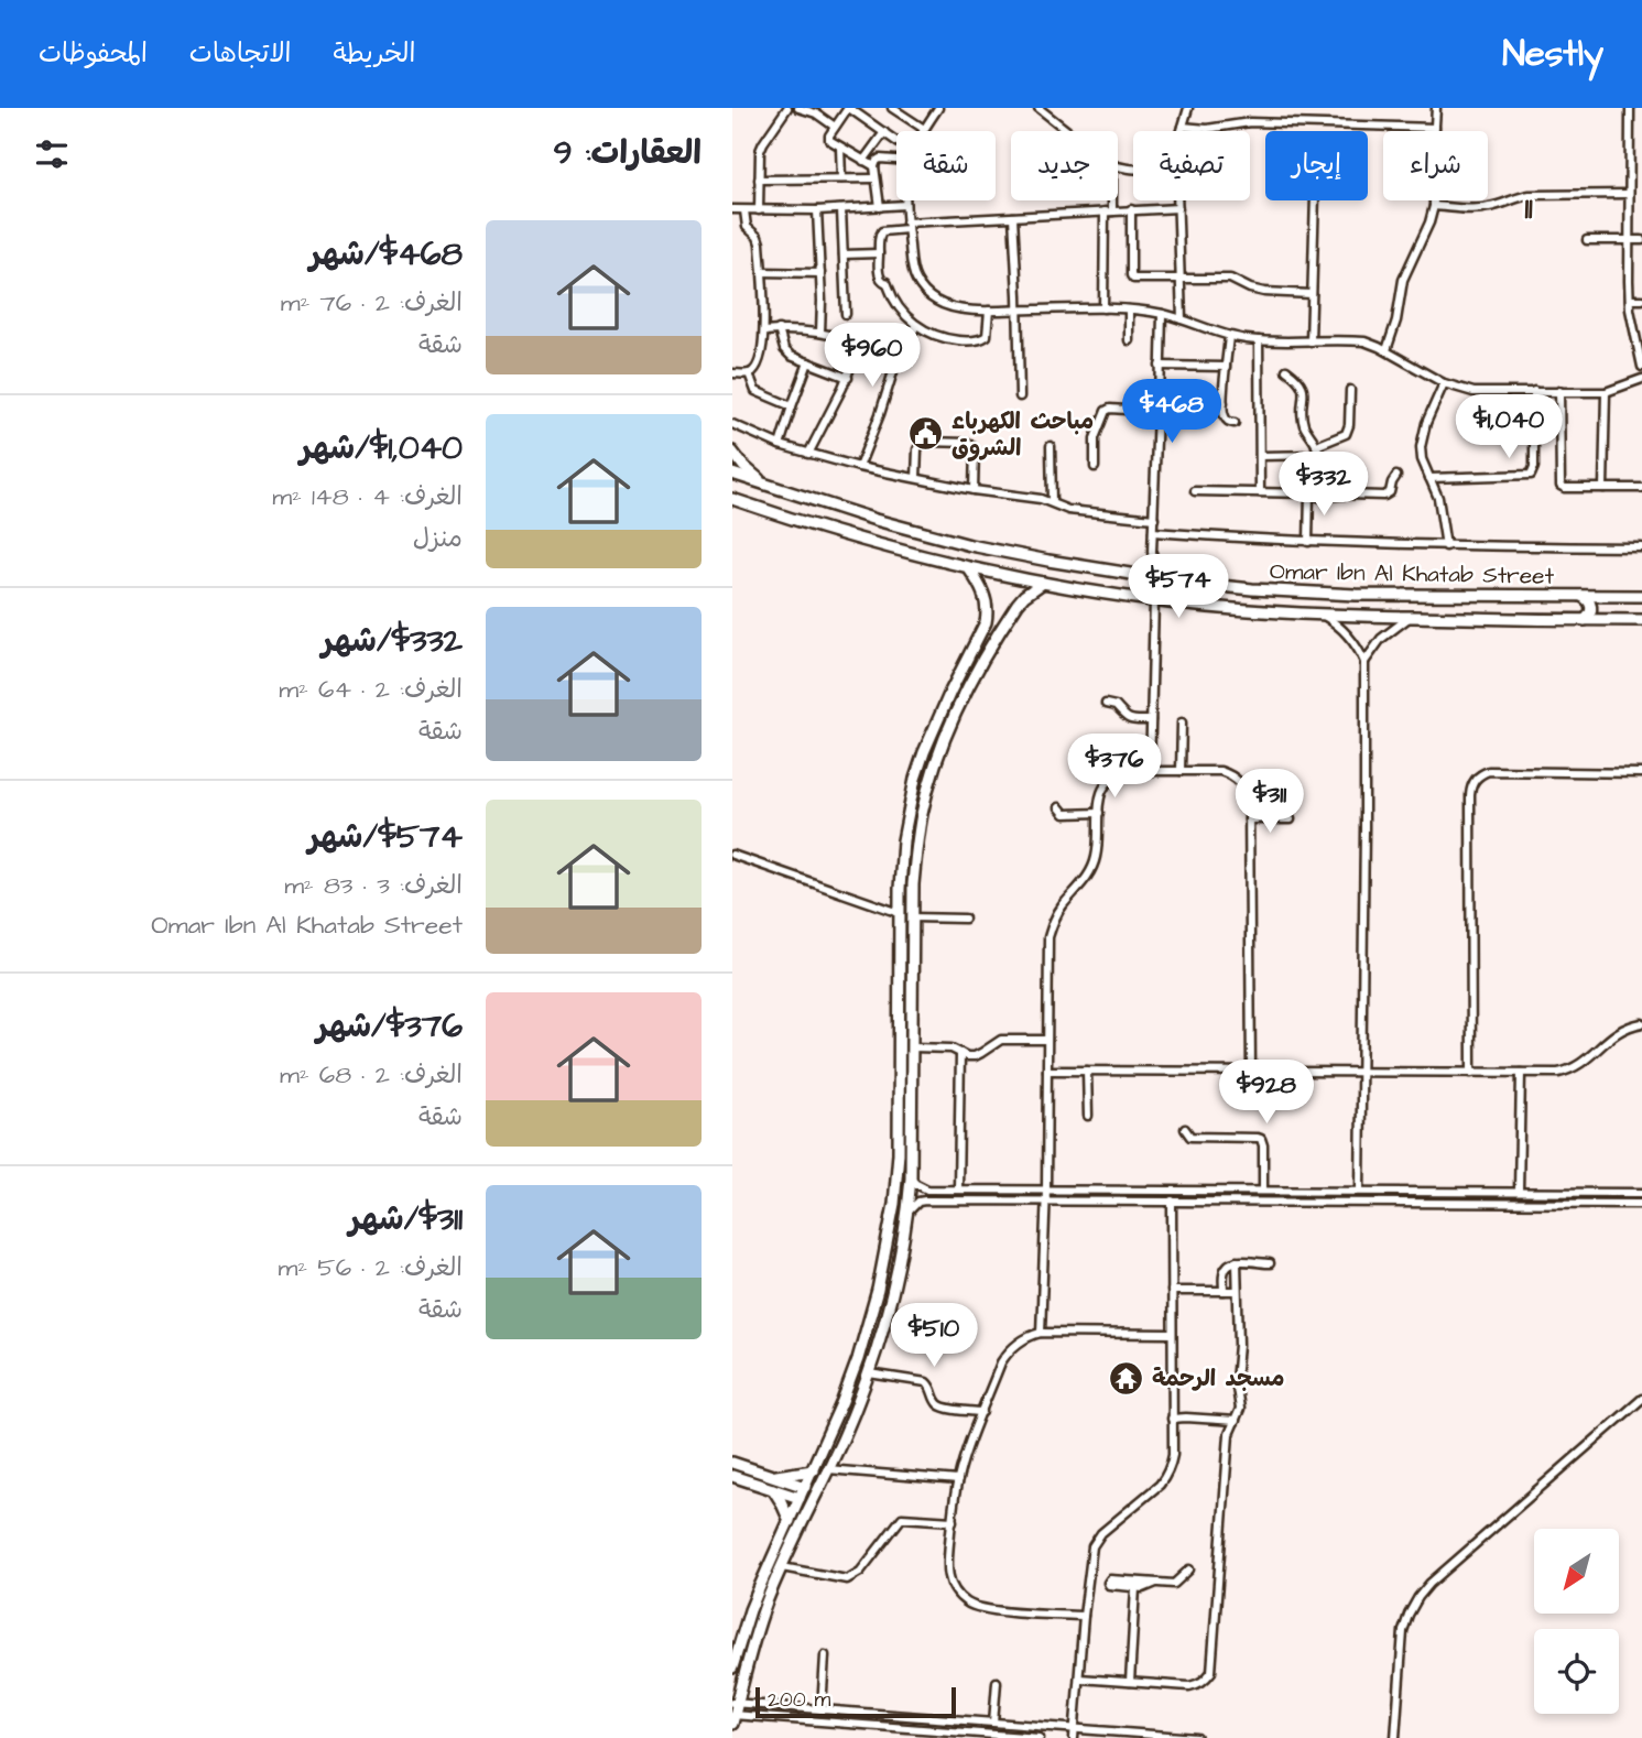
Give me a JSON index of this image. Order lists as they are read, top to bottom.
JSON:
{
  "streets": {
    "street": ["Omar Ibn Al Khatab Street"]
  },
  "districts": ["11"],
  "places": {
    "public building": ["مباحث الكهرباء الشروق"],
    "temple": ["مسجد الرحمة"]
  },
  "scale_bar": "200 m",
  "north": "bottom left",
  "page": {
    "header": "Nestly",
    "nav": ["الخريطة", "الاتجاهات", "المحفوظات"],
    "heading": "العقارات: 9",
    "chip": [
      "شراء",
      "إيجار",
      "تصفية",
      "جديد",
      "شقة"
    ],
    "list": [
      {
        "name": "$468/شهر",
        "note": "الغرف: 2 · 76 m² · شقة"
      },
      {
        "name": "$1,040/شهر",
        "note": "الغرف: 4 · 148 m² · منزل"
      },
      {
        "name": "$332/شهر",
        "note": "الغرف: 2 · 64 m² · شقة"
      },
      {
        "name": "$574/شهر",
        "note": "الغرف: 3 · 83 m² · Omar Ibn Al Khatab Street"
      },
      {
        "name": "$376/شهر",
        "note": "الغرف: 2 · 68 m² · شقة"
      },
      {
        "name": "$311/شهر",
        "note": "الغرف: 2 · 56 m² · شقة"
      }
    ],
    "price": [
      "$960",
      "$468",
      "$1,040",
      "$332",
      "$574",
      "$376",
      "$311",
      "$928",
      "$510"
    ],
    "scale": "200 m"
  }
}
